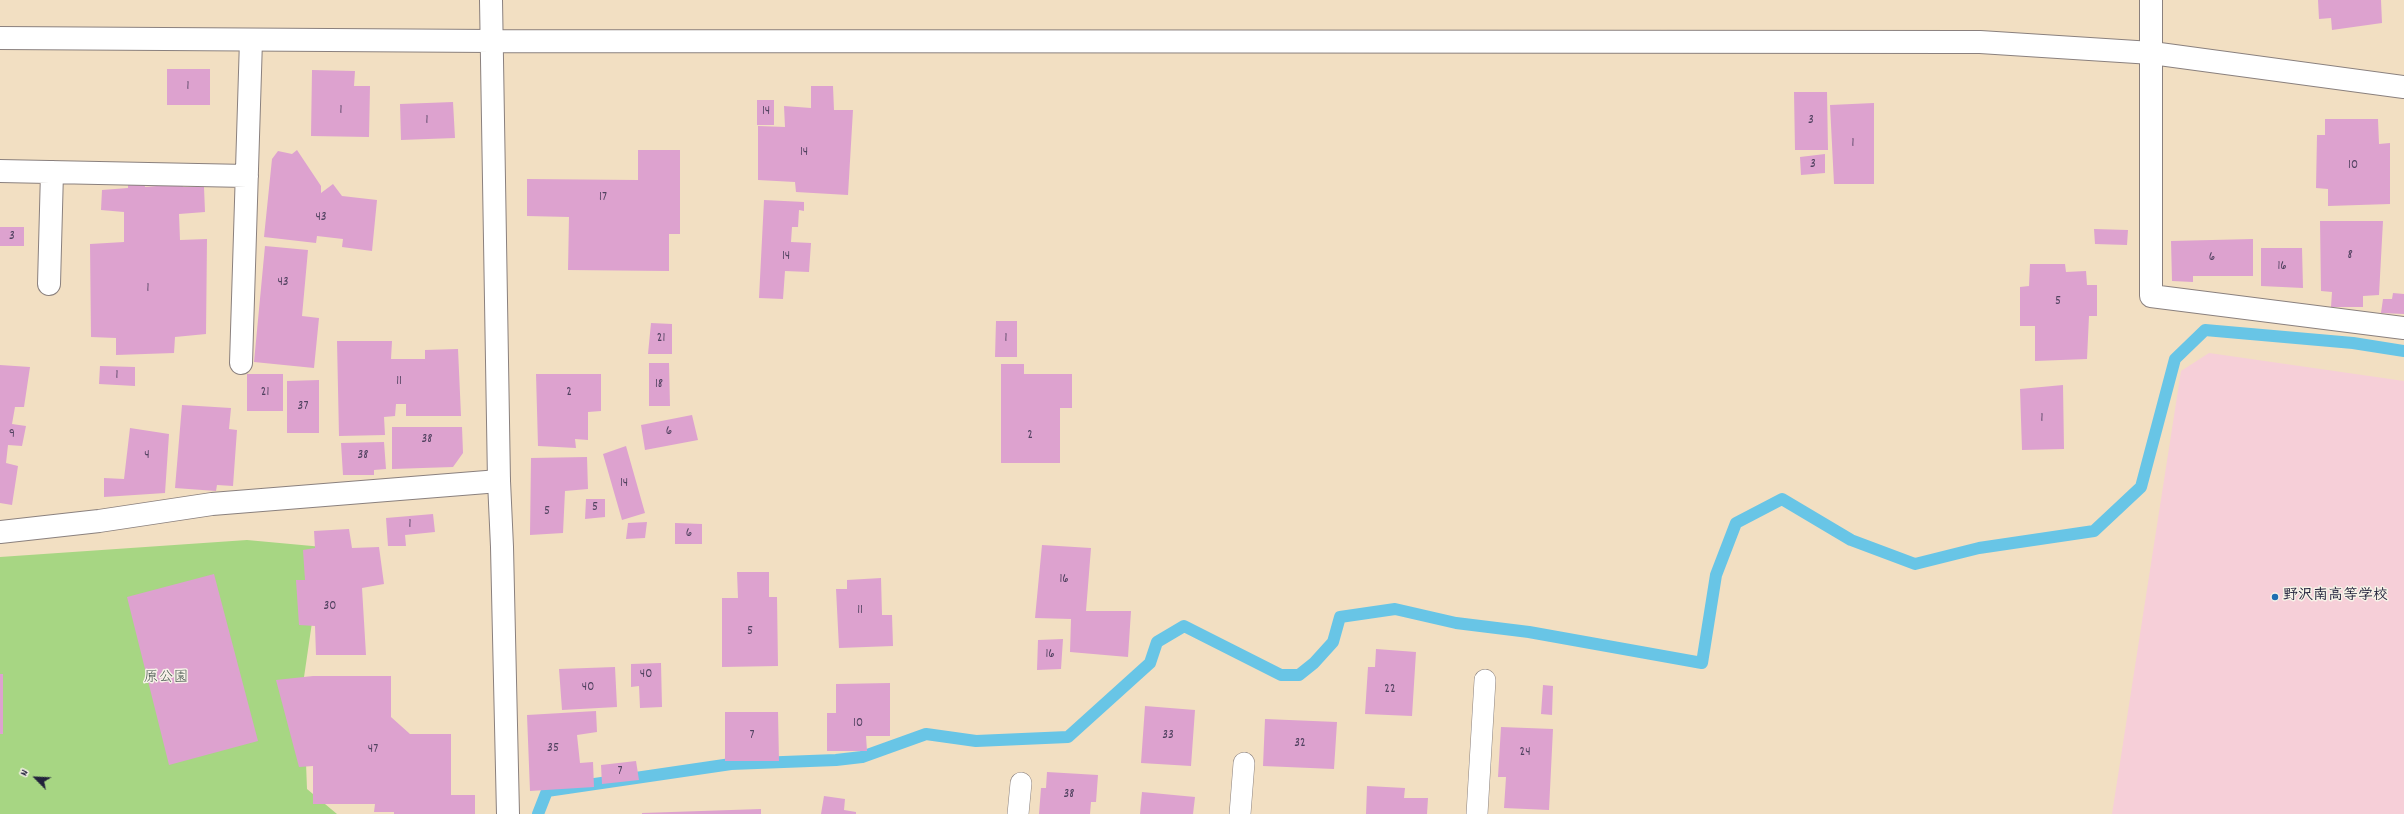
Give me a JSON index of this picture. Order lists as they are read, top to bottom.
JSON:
{
  "parks": ["原公園"],
  "places": ["野沢南高等学校"],
  "house_numbers": [
    "1",
    "1",
    "14",
    "1",
    "3",
    "1",
    "14",
    "3",
    "10",
    "17",
    "43",
    "3",
    "8",
    "14",
    "6",
    "16",
    "43",
    "1",
    "5",
    "21",
    "1",
    "1",
    "11",
    "18",
    "21",
    "2",
    "37",
    "1",
    "6",
    "9",
    "2",
    "38",
    "4",
    "38",
    "14",
    "5",
    "5",
    "1",
    "6",
    "16",
    "30",
    "11",
    "5",
    "16",
    "40",
    "40",
    "22",
    "10",
    "7",
    "33",
    "32",
    "35",
    "47",
    "24",
    "7",
    "38"
  ],
  "north": "top left"
}
